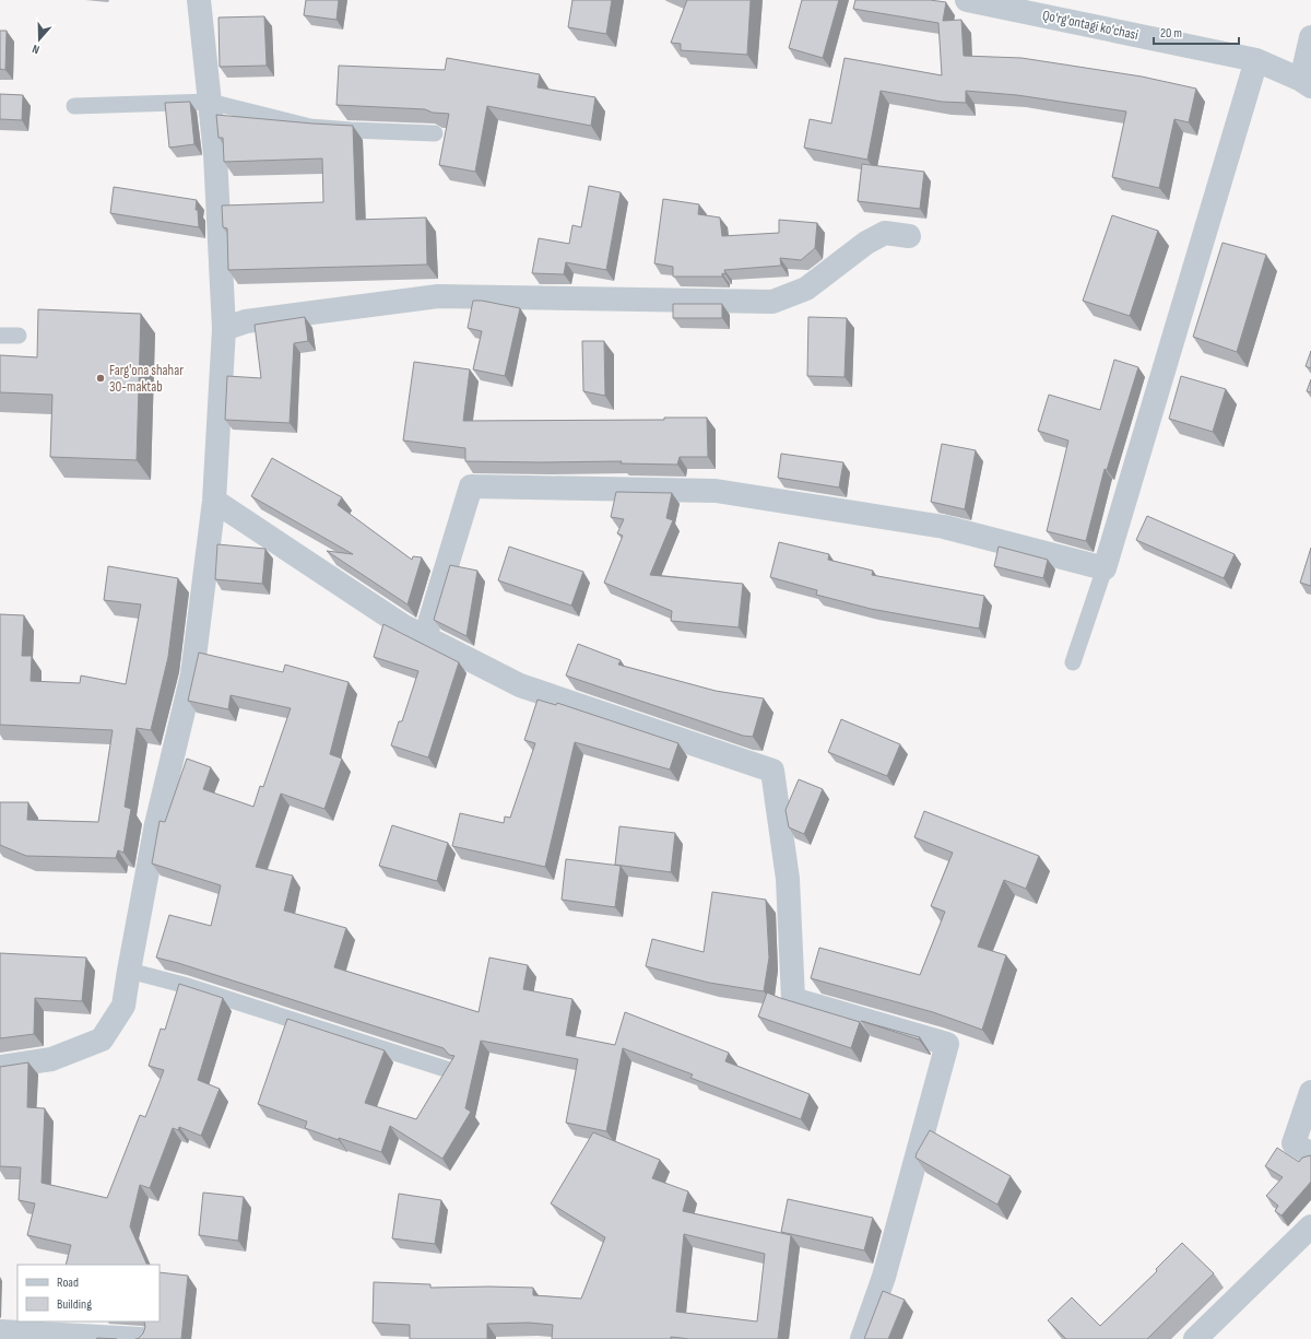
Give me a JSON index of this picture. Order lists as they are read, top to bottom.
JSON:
{
  "streets": {
    "street": ["Qo'rg'ontagi ko'chasi"]
  },
  "places": ["Farg'ona shahar 30-maktab"],
  "legend": ["Road", "Building"],
  "scale_bar": "20 m",
  "north": "bottom"
}
